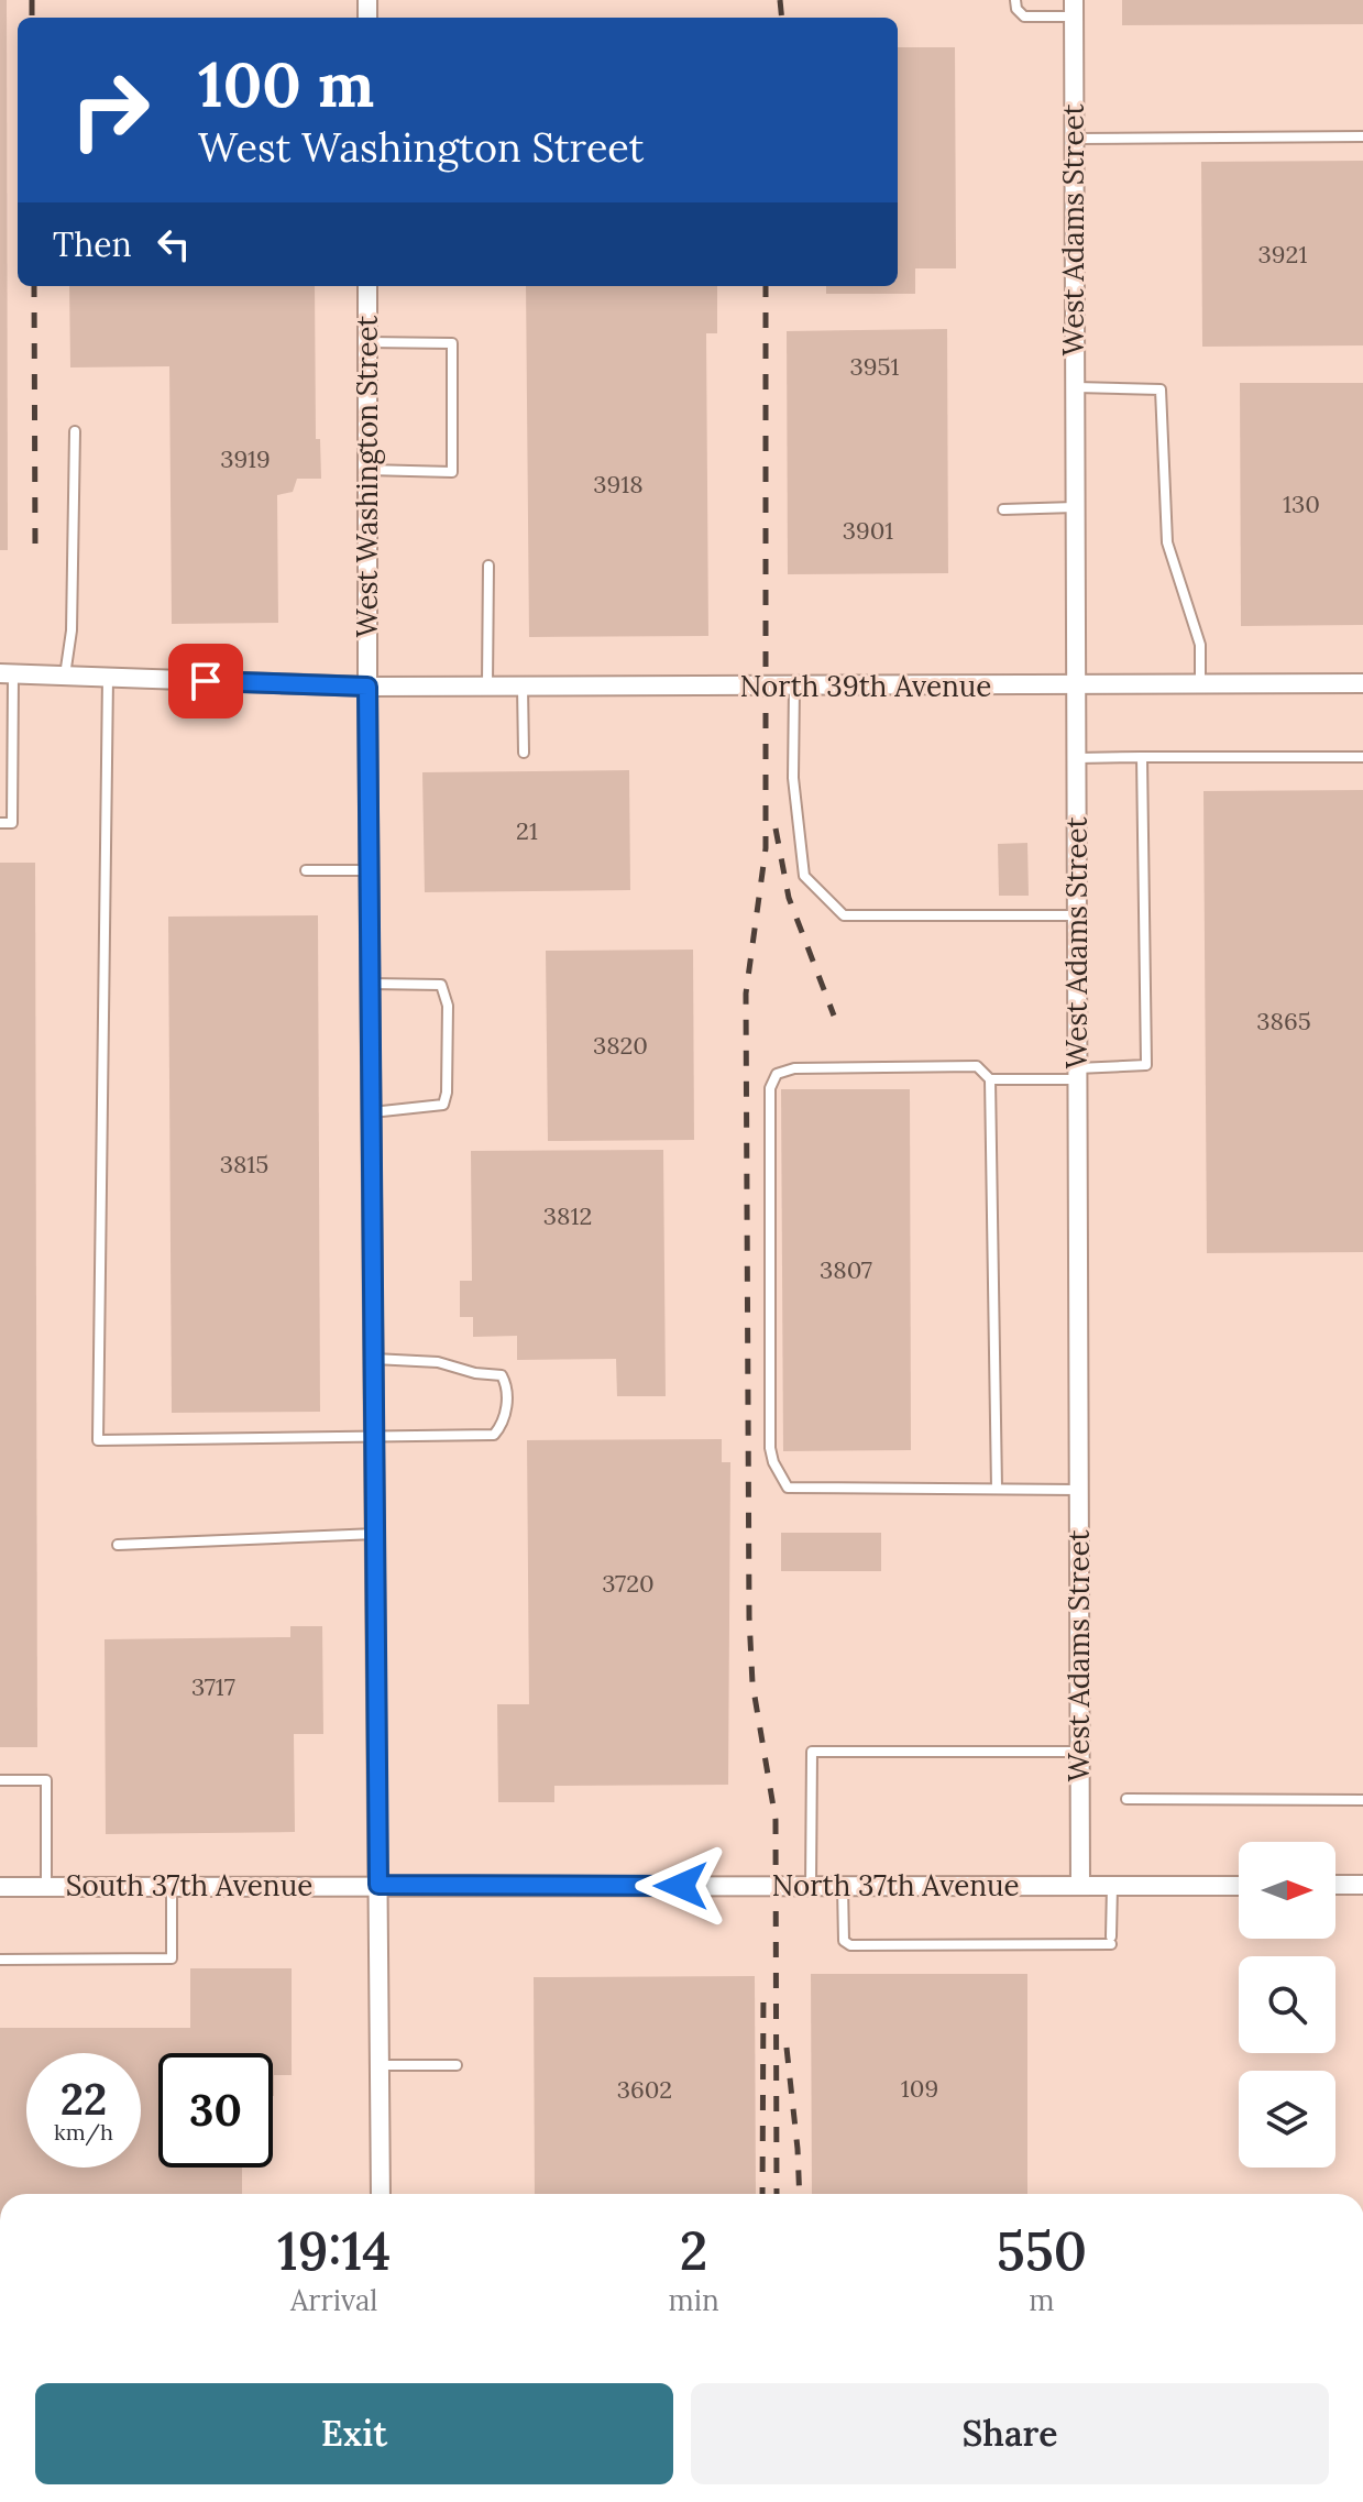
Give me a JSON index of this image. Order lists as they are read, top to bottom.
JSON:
{
  "streets": {
    "street": [
      "West Adams Street",
      "West Washington Street",
      "North 39th Avenue",
      "South 37th Avenue",
      "North 37th Avenue"
    ]
  },
  "crossings": [
    ["West Adams Street", "North 39th Avenue"],
    ["West Adams Street", "North 37th Avenue"],
    ["West Washington Street", "North 39th Avenue"],
    ["West Washington Street", "South 37th Avenue"],
    ["West Washington Street", "North 37th Avenue"],
    ["South 37th Avenue", "North 37th Avenue"]
  ],
  "house_numbers": [
    "3921",
    "3951",
    "3919",
    "3918",
    "130",
    "3901",
    "21",
    "3865",
    "3820",
    "3815",
    "3812",
    "3807",
    "3720",
    "3717",
    "109",
    "3602"
  ],
  "north": "right",
  "page": {
    "turn": ["100 m", "West Washington Street"],
    "then": "Then",
    "speed": "22 km/h",
    "limit": "30",
    "eta": [
      "19:14",
      "Arrival",
      "2",
      "min",
      "550",
      "m"
    ],
    "buttons": ["Exit", "Share"]
  }
}
